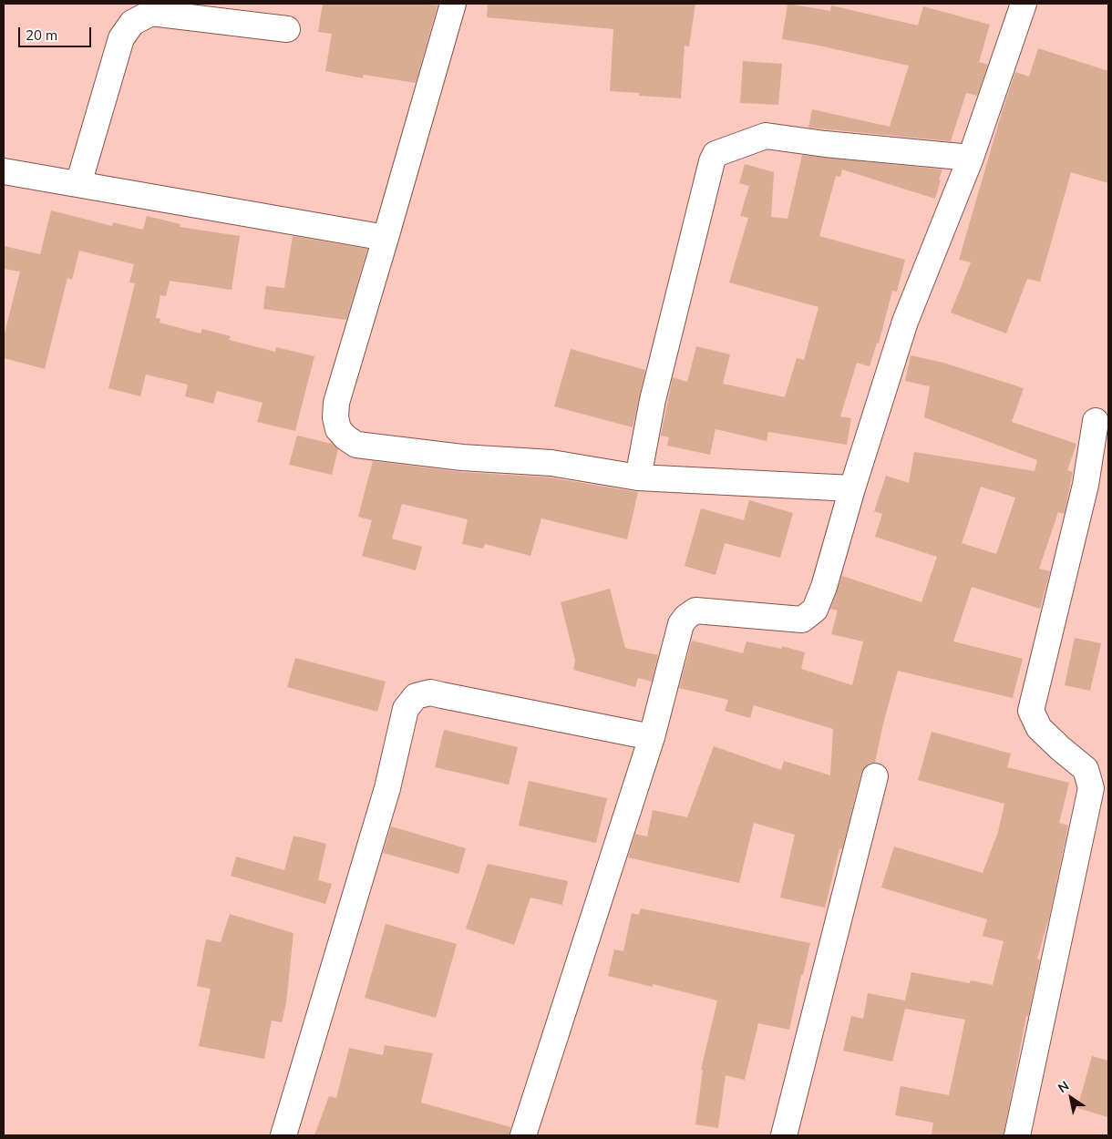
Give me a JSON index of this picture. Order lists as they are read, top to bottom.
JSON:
{
  "scale_bar": "20 m",
  "north": "top left"
}
